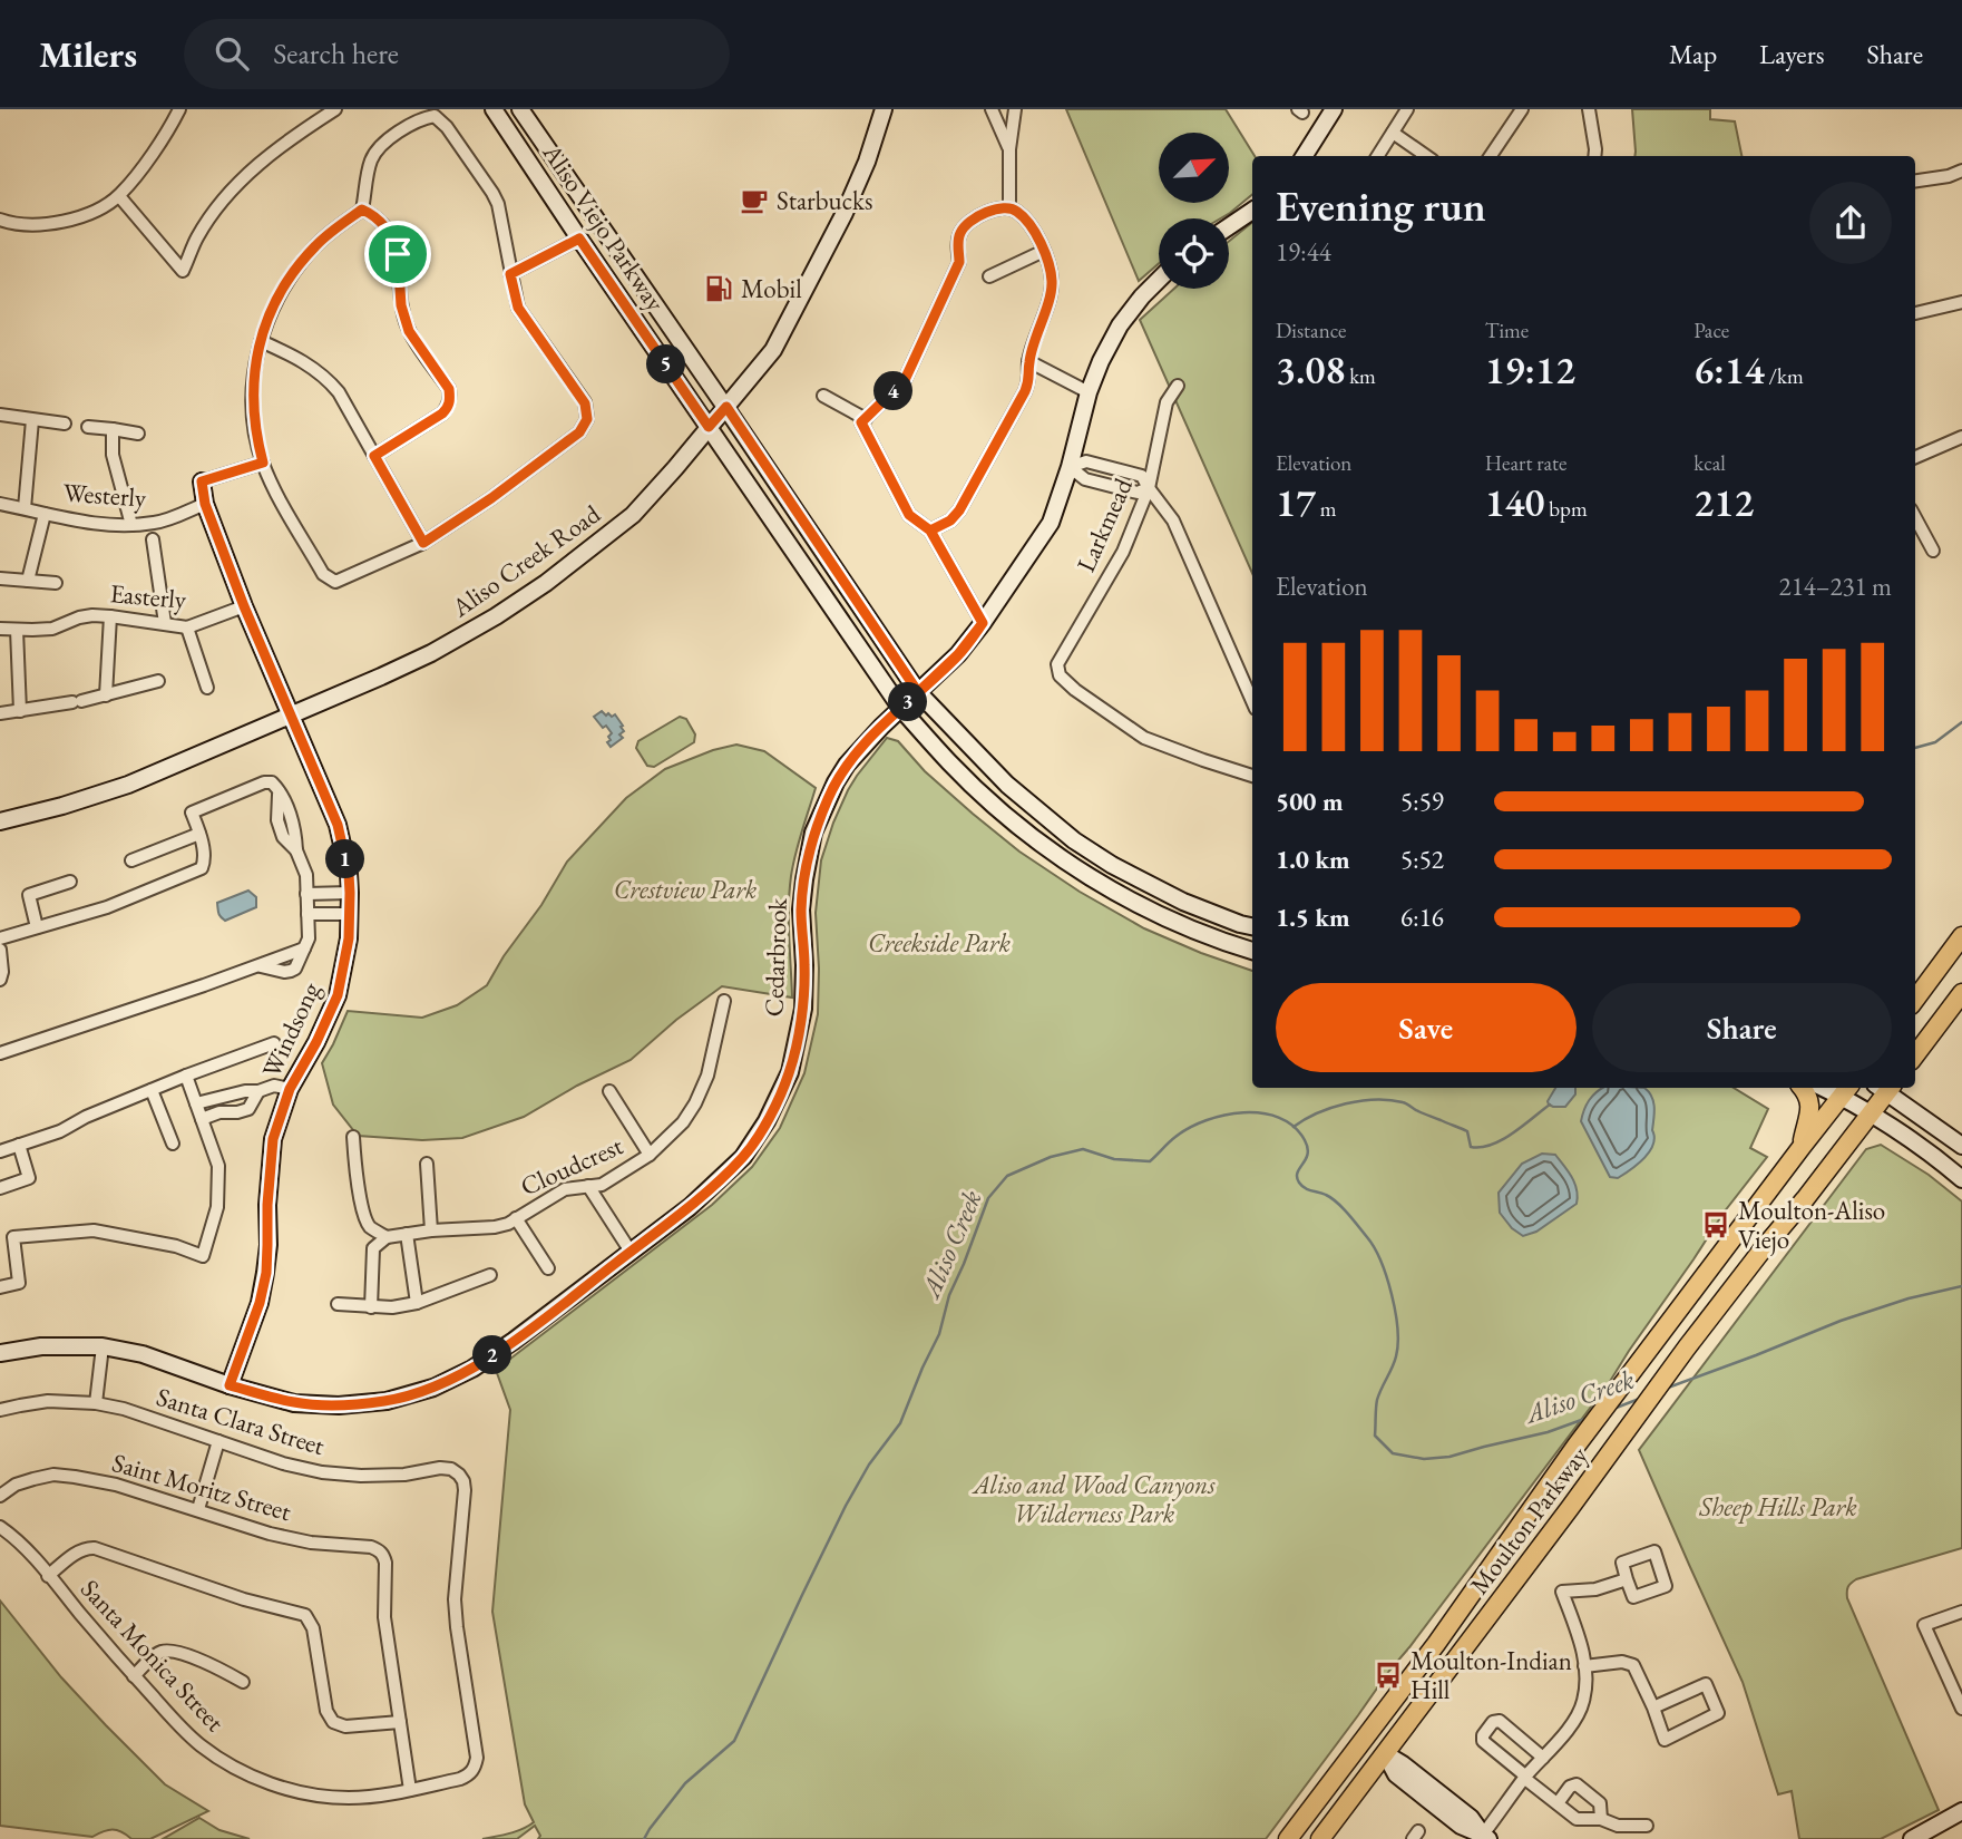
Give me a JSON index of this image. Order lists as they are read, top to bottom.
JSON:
{
  "streets": {
    "main road": [
      "Aliso Viejo Parkway",
      "Aliso Creek Road",
      "Cedarbrook",
      "Windsong",
      "Moulton Parkway"
    ],
    "street": [
      "Westerly",
      "Larkmead",
      "Easterly",
      "Cloudcrest",
      "Santa Clara Street",
      "Saint Moritz Street",
      "Santa Monica Street"
    ]
  },
  "crossings": [
    ["Aliso Viejo Parkway", "Aliso Creek Road"],
    ["Aliso Viejo Parkway", "Cedarbrook"],
    ["Westerly", "Windsong"],
    ["Aliso Creek Road", "Windsong"],
    ["Easterly", "Windsong"],
    ["Cedarbrook", "Windsong"],
    ["Santa Clara Street", "Santa Monica Street"]
  ],
  "water": ["Aliso Creek"],
  "parks": [
    "Crestview Park",
    "Creekside Park",
    "Aliso and Wood Canyons Wilderness Park",
    "Sheep Hills Park"
  ],
  "places": {
    "cafe": ["Starbucks"],
    "fuel station": ["Mobil"],
    "bus stop": ["Moulton-Aliso Viejo", "Moulton-Indian Hill"]
  },
  "north": "top right",
  "page": {
    "header": "Milers",
    "search": "Search here",
    "nav": ["Map", "Layers", "Share"],
    "heading": ["Evening run", "19:44"],
    "stats": [
      ["Distance", "3.08 km"],
      ["Time", "19:12"],
      ["Pace", "6:14 /km"],
      ["Elevation", "17 m"],
      ["Heart rate", "140 bpm"],
      ["kcal", "212"]
    ],
    "pins": [
      "5",
      "4",
      "3",
      "1",
      "2"
    ],
    "chart": ["Elevation", "214–231 m"],
    "list": [
      {
        "name": "500 m",
        "note": "5:59"
      },
      {
        "name": "1.0 km",
        "note": "5:52"
      },
      {
        "name": "1.5 km",
        "note": "6:16"
      }
    ],
    "buttons": ["Save", "Share"]
  }
}
